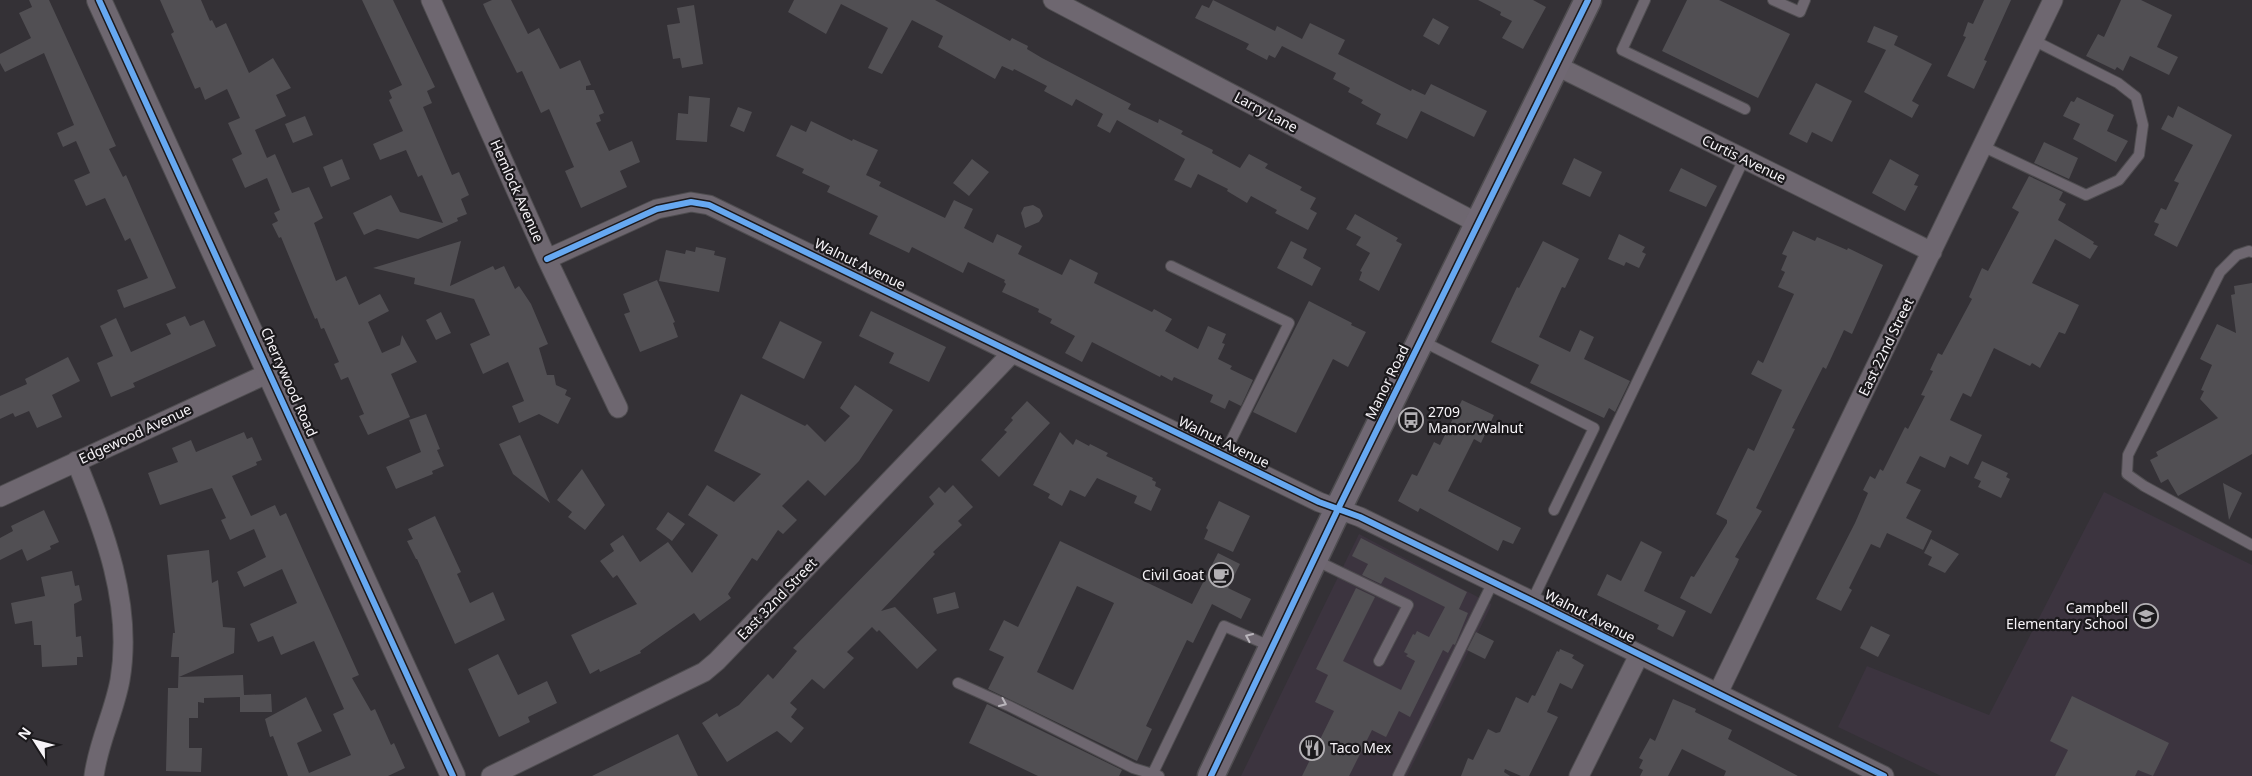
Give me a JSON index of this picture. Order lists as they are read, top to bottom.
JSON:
{
  "streets": {
    "main road": ["Manor Road"],
    "street": [
      "Larry Lane",
      "Curtis Avenue",
      "Hemlock Avenue",
      "Walnut Avenue",
      "East 22nd Street",
      "Cherrywood Road",
      "Edgewood Avenue",
      "East 32nd Street"
    ]
  },
  "crossings": [
    ["Larry Lane", "Manor Road"],
    ["Curtis Avenue", "East 22nd Street"],
    ["Curtis Avenue", "Manor Road"],
    ["Hemlock Avenue", "Walnut Avenue"],
    ["Walnut Avenue", "East 22nd Street"],
    ["Walnut Avenue", "Manor Road"],
    ["Walnut Avenue", "East 32nd Street"],
    ["Cherrywood Road", "Edgewood Avenue"]
  ],
  "places": {
    "bus stop": ["2709 Manor/Walnut"],
    "cafe": ["Civil Goat"],
    "school or university": ["Campbell Elementary School"],
    "restaurant": ["Taco Mex"]
  },
  "north": "top left"
}
